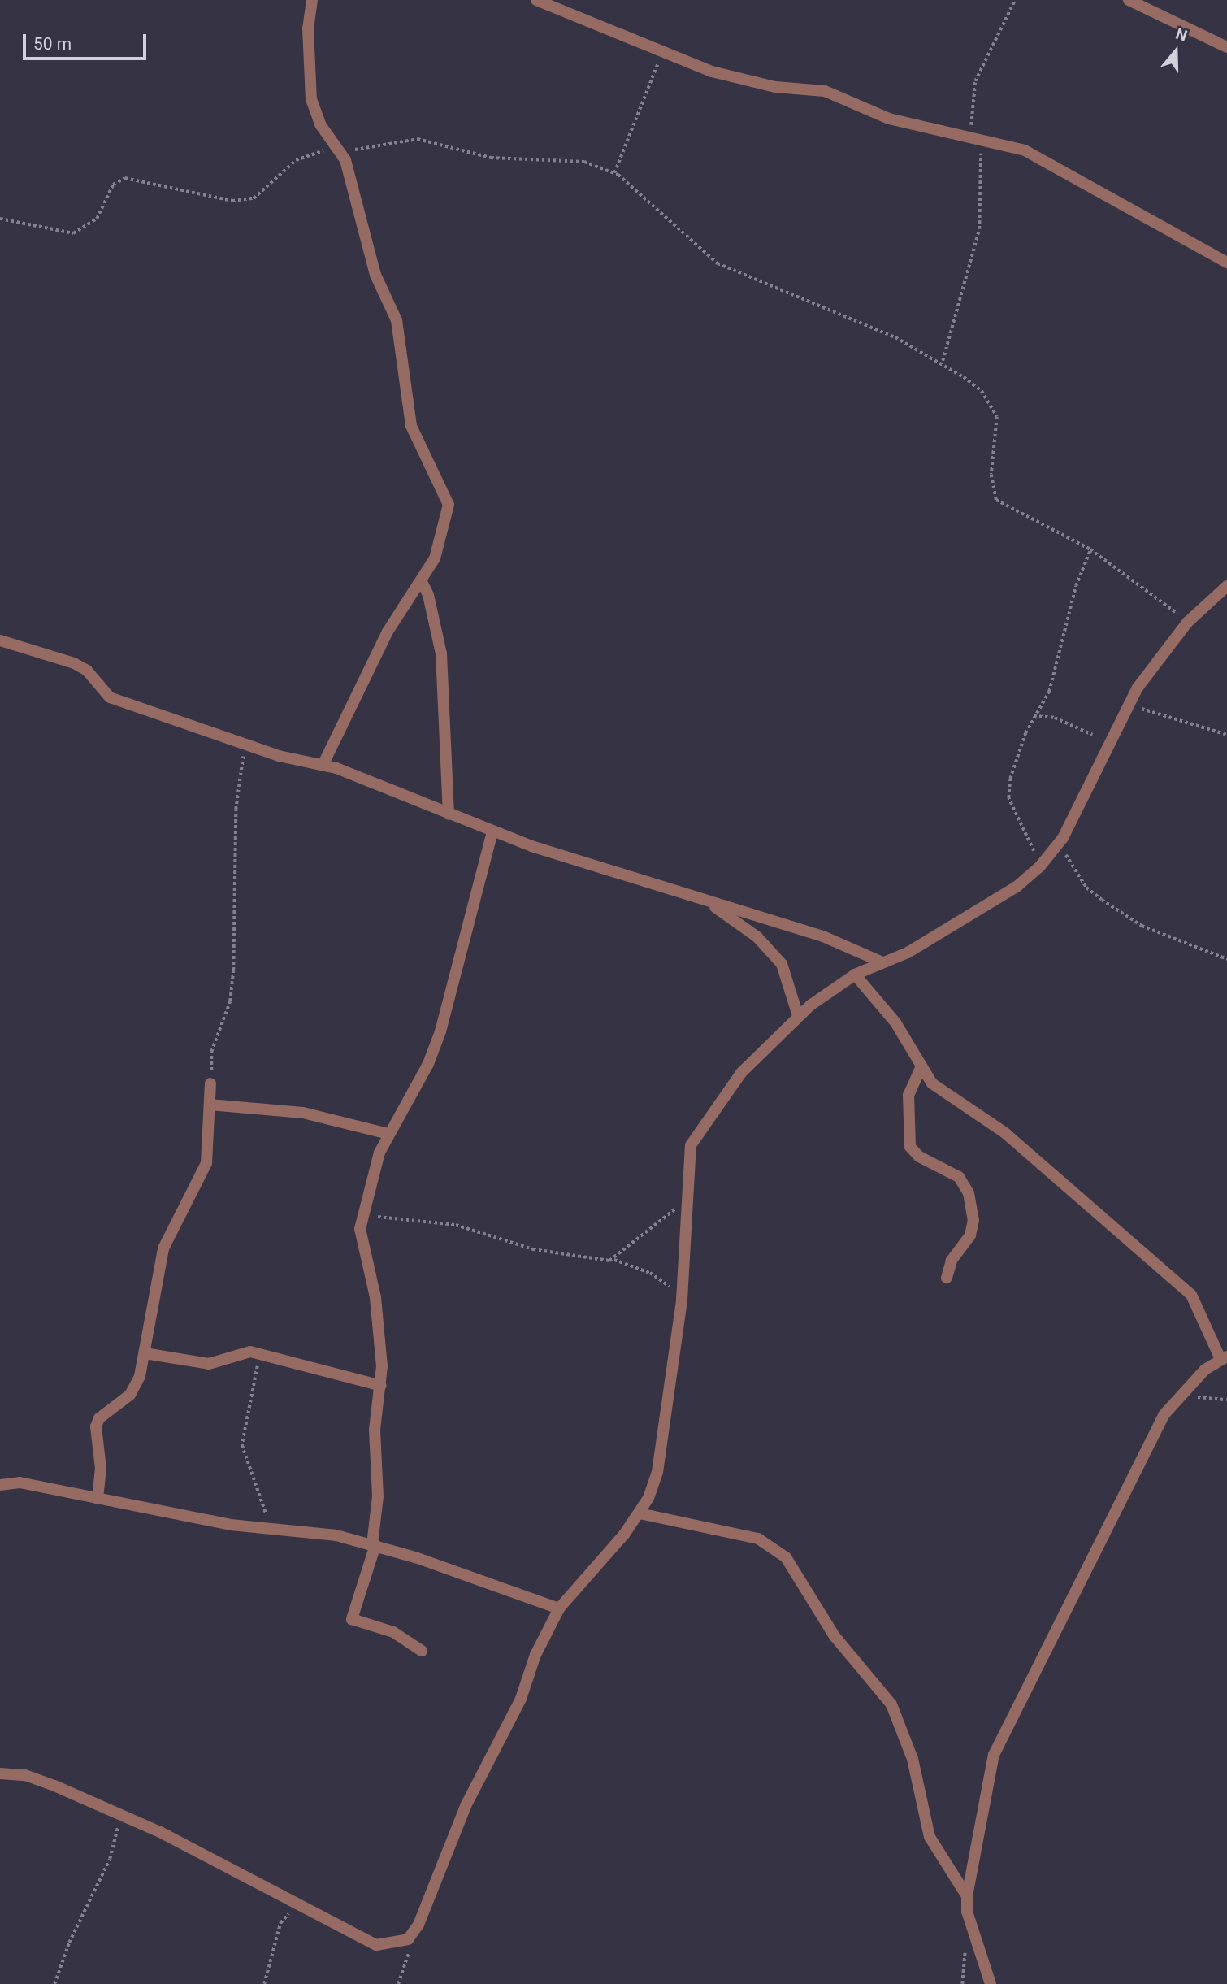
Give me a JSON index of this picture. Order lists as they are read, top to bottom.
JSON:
{
  "scale_bar": "50 m",
  "north": "top"
}
